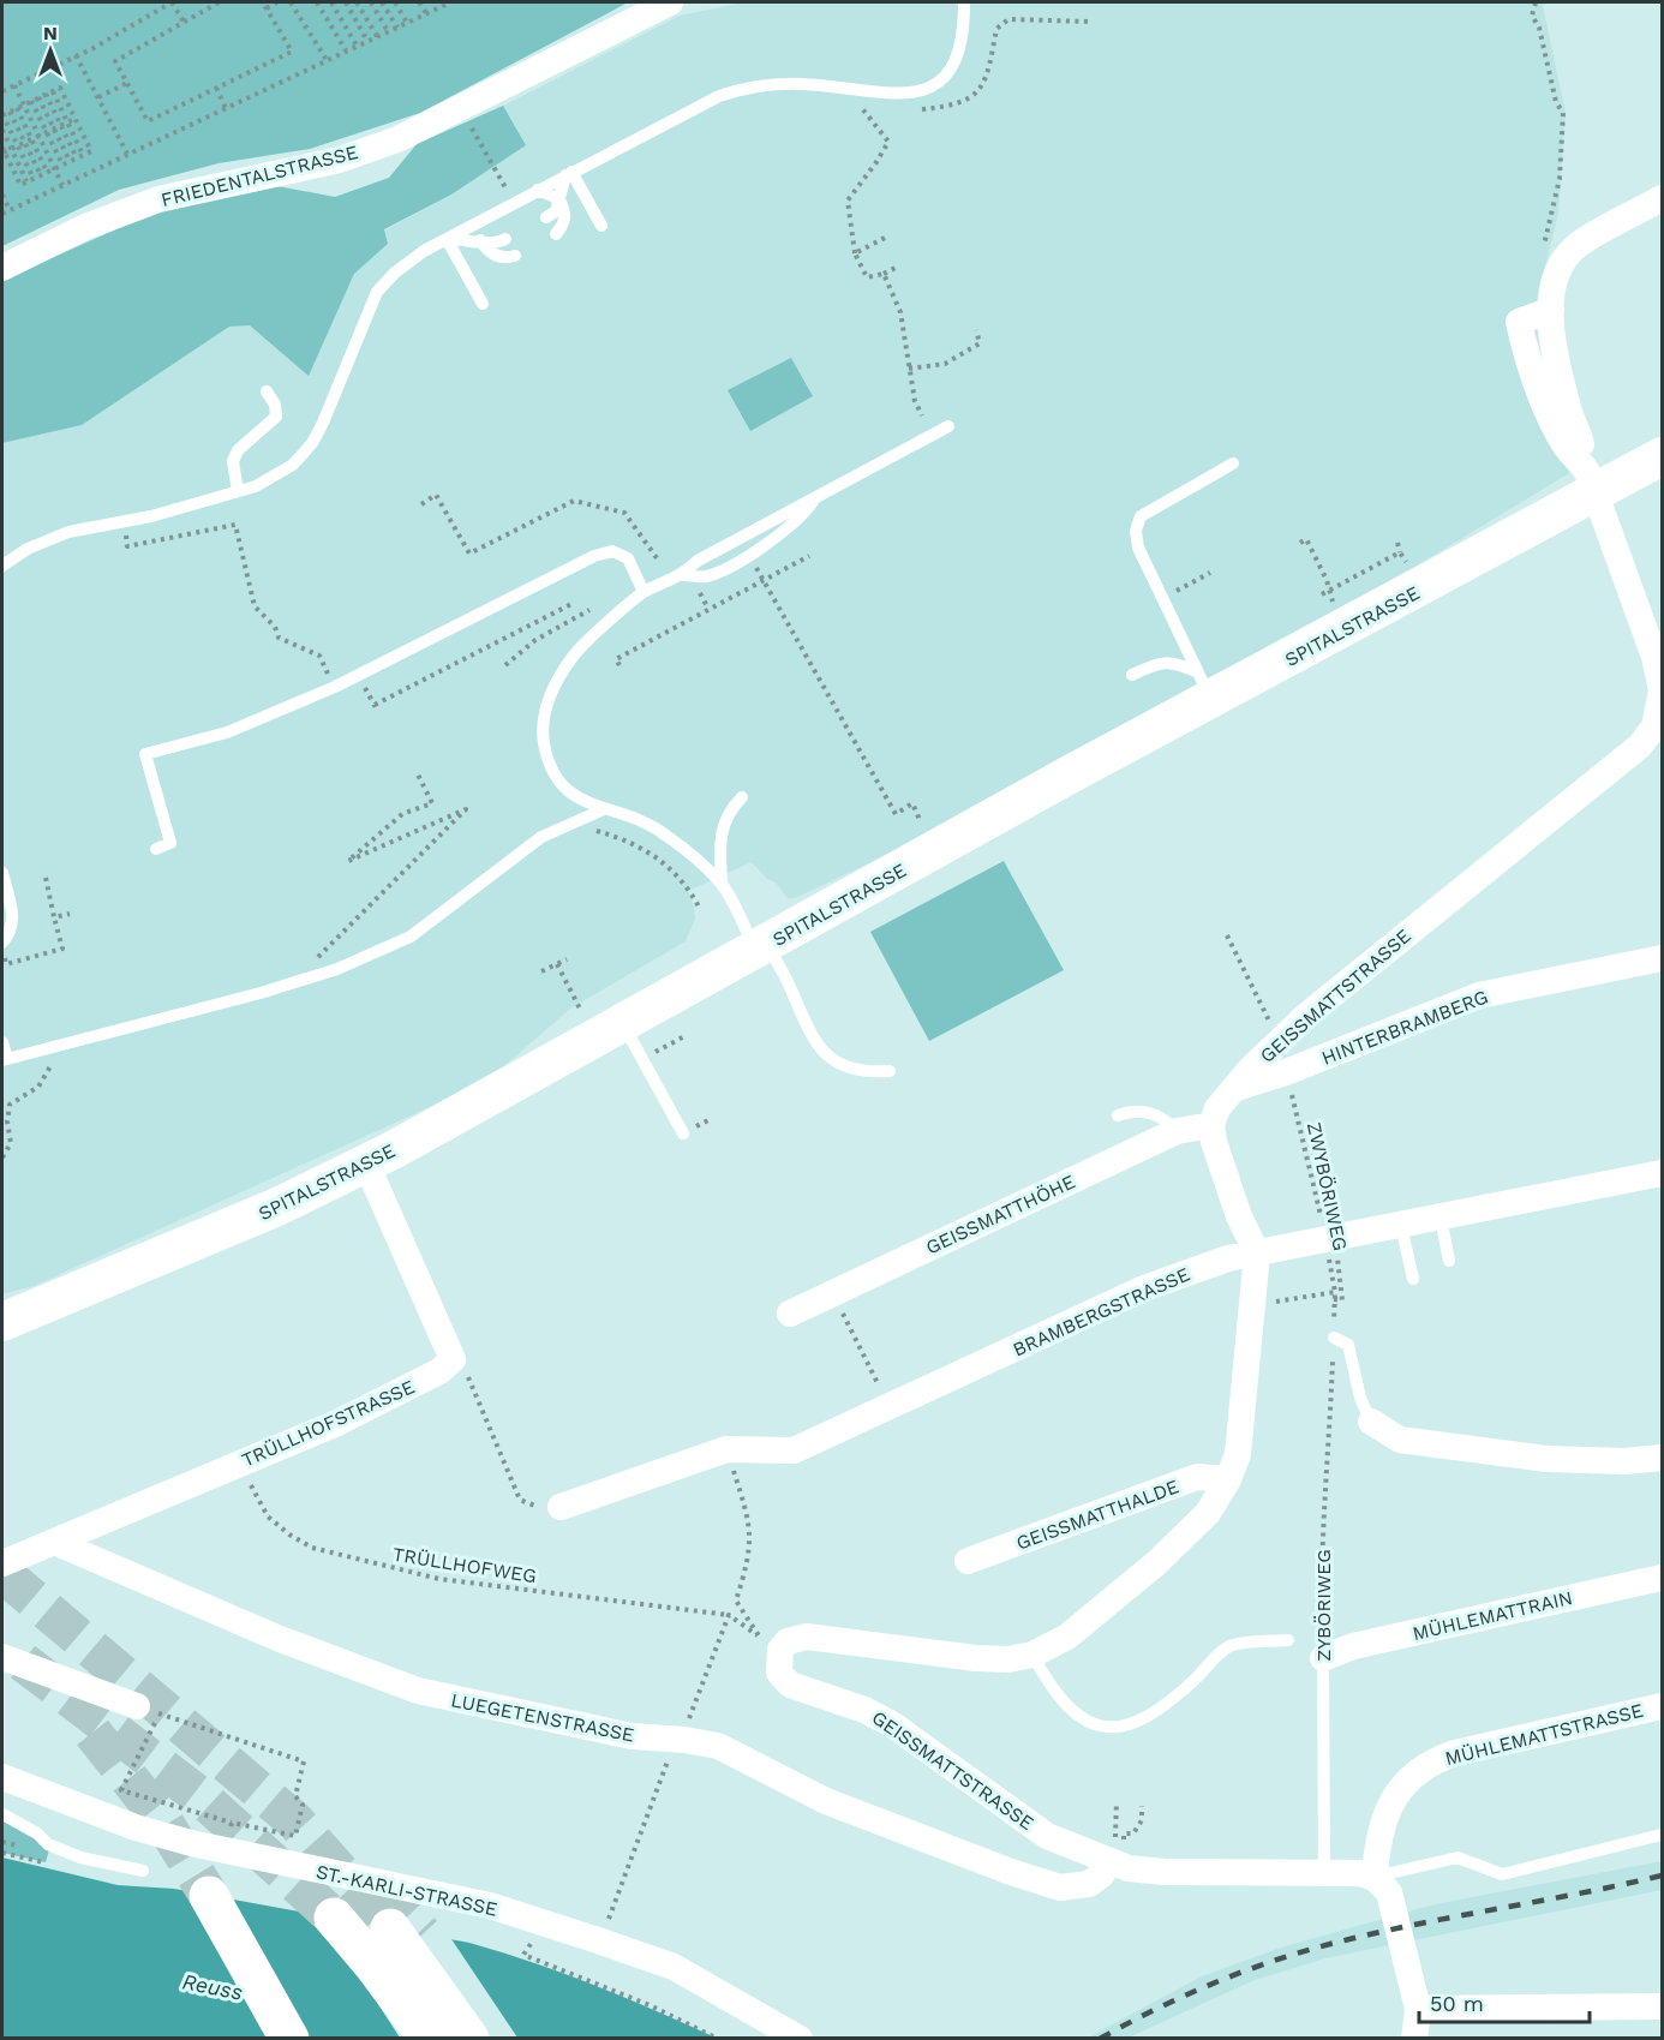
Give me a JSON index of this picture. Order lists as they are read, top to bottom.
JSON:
{
  "streets": {
    "main road": ["SPITALSTRASSE"],
    "street": [
      "FRIEDENTALSTRASSE",
      "GEISSMATTSTRASSE",
      "HINTERBRAMBERG",
      "GEISSMATTHÖHE",
      "BRAMBERGSTRASSE",
      "TRÜLLHOFSTRASSE",
      "GEISSMATTHALDE",
      "MÜHLEMATTRAIN",
      "LUEGETENSTRASSE",
      "MÜHLEMATTSTRASSE",
      "ST.-KARLI-STRASSE"
    ],
    "lane": ["ZYBÖRIWEG"],
    "path": ["ZWYBÖRIWEG", "TRÜLLHOFWEG"]
  },
  "crossings": [
    ["SPITALSTRASSE", "GEISSMATTSTRASSE"],
    ["SPITALSTRASSE", "TRÜLLHOFSTRASSE"],
    ["GEISSMATTSTRASSE", "HINTERBRAMBERG"],
    ["GEISSMATTSTRASSE", "GEISSMATTHÖHE"],
    ["GEISSMATTSTRASSE", "BRAMBERGSTRASSE"],
    ["GEISSMATTSTRASSE", "GEISSMATTHALDE"],
    ["GEISSMATTSTRASSE", "ZYBÖRIWEG"],
    ["GEISSMATTSTRASSE", "LUEGETENSTRASSE"],
    ["GEISSMATTSTRASSE", "MÜHLEMATTSTRASSE"],
    ["HINTERBRAMBERG", "ZWYBÖRIWEG"],
    ["ZWYBÖRIWEG", "BRAMBERGSTRASSE"],
    ["ZWYBÖRIWEG", "ZYBÖRIWEG"],
    ["TRÜLLHOFSTRASSE", "TRÜLLHOFWEG"],
    ["TRÜLLHOFSTRASSE", "LUEGETENSTRASSE"],
    ["ZYBÖRIWEG", "MÜHLEMATTRAIN"]
  ],
  "water": ["Reuss"],
  "scale_bar": "50 m",
  "north": "top"
}
